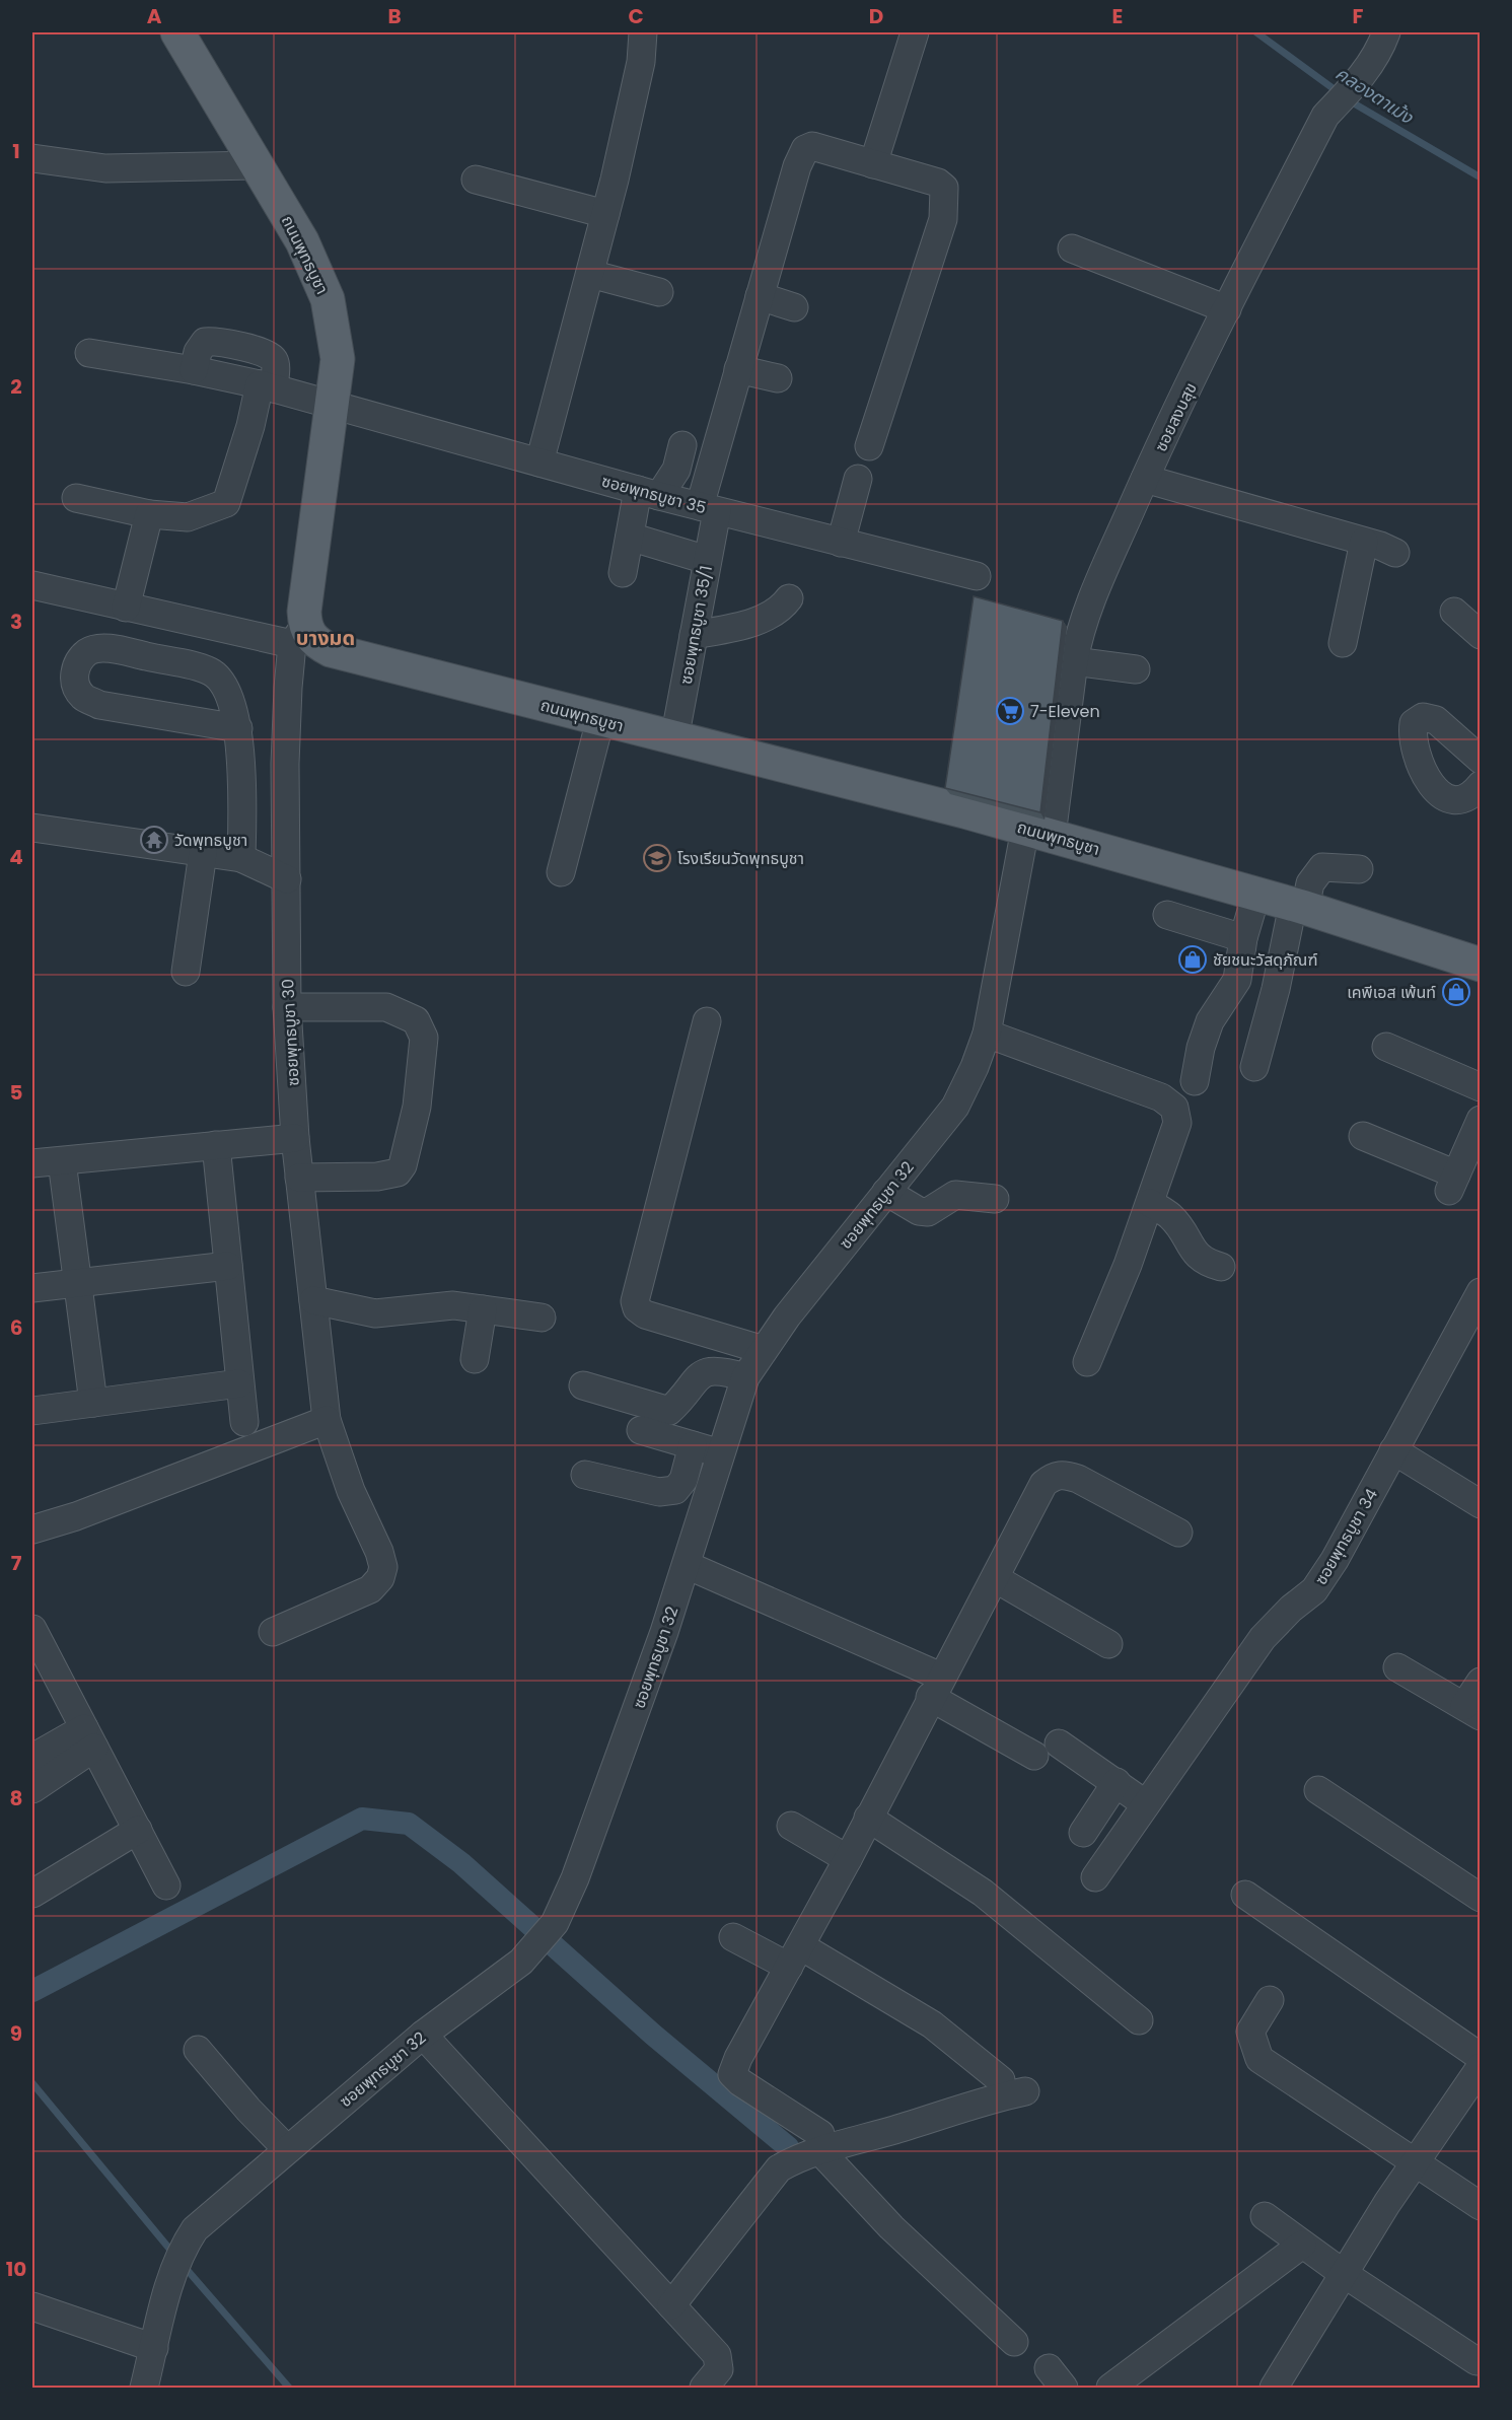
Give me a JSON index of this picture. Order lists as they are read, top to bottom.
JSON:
{
  "streets": {
    "main road": ["ถนนพุทธบูชา"],
    "street": [
      "ซอยสงบสุข",
      "ซอยพุทธบูชา 35",
      "ซอยพุทธบูชา 35/1",
      "ซอยพุทธบูชา 30",
      "ซอยพุทธบูชา 32",
      "ซอยพุทธบูชา 34"
    ]
  },
  "crossings": [
    ["ถนนพุทธบูชา", "ซอยสงบสุข"],
    ["ถนนพุทธบูชา", "ซอยพุทธบูชา 35"],
    ["ถนนพุทธบูชา", "ซอยพุทธบูชา 35/1"],
    ["ถนนพุทธบูชา", "ซอยพุทธบูชา 30"],
    ["ถนนพุทธบูชา", "ซอยพุทธบูชา 32"],
    ["ซอยสงบสุข", "ซอยพุทธบูชา 32"],
    ["ซอยพุทธบูชา 35", "ซอยพุทธบูชา 35/1"]
  ],
  "districts": ["บางมด"],
  "water": ["คลองตาเม้ง"],
  "places": {
    "supermarket": ["7-Eleven"],
    "temple": ["วัดพุทธบูชา"],
    "school or university": ["โรงเรียนวัดพุทธบูชา"],
    "shop": ["ชัยชนะวัสดุภัณฑ์", "เคพีเอส เพ้นท์"]
  },
  "grid": {
    "columns": [
      "A",
      "B",
      "C",
      "D",
      "E",
      "F"
    ],
    "rows": [
      "1",
      "2",
      "3",
      "4",
      "5",
      "6",
      "7",
      "8",
      "9",
      "10"
    ]
  }
}
